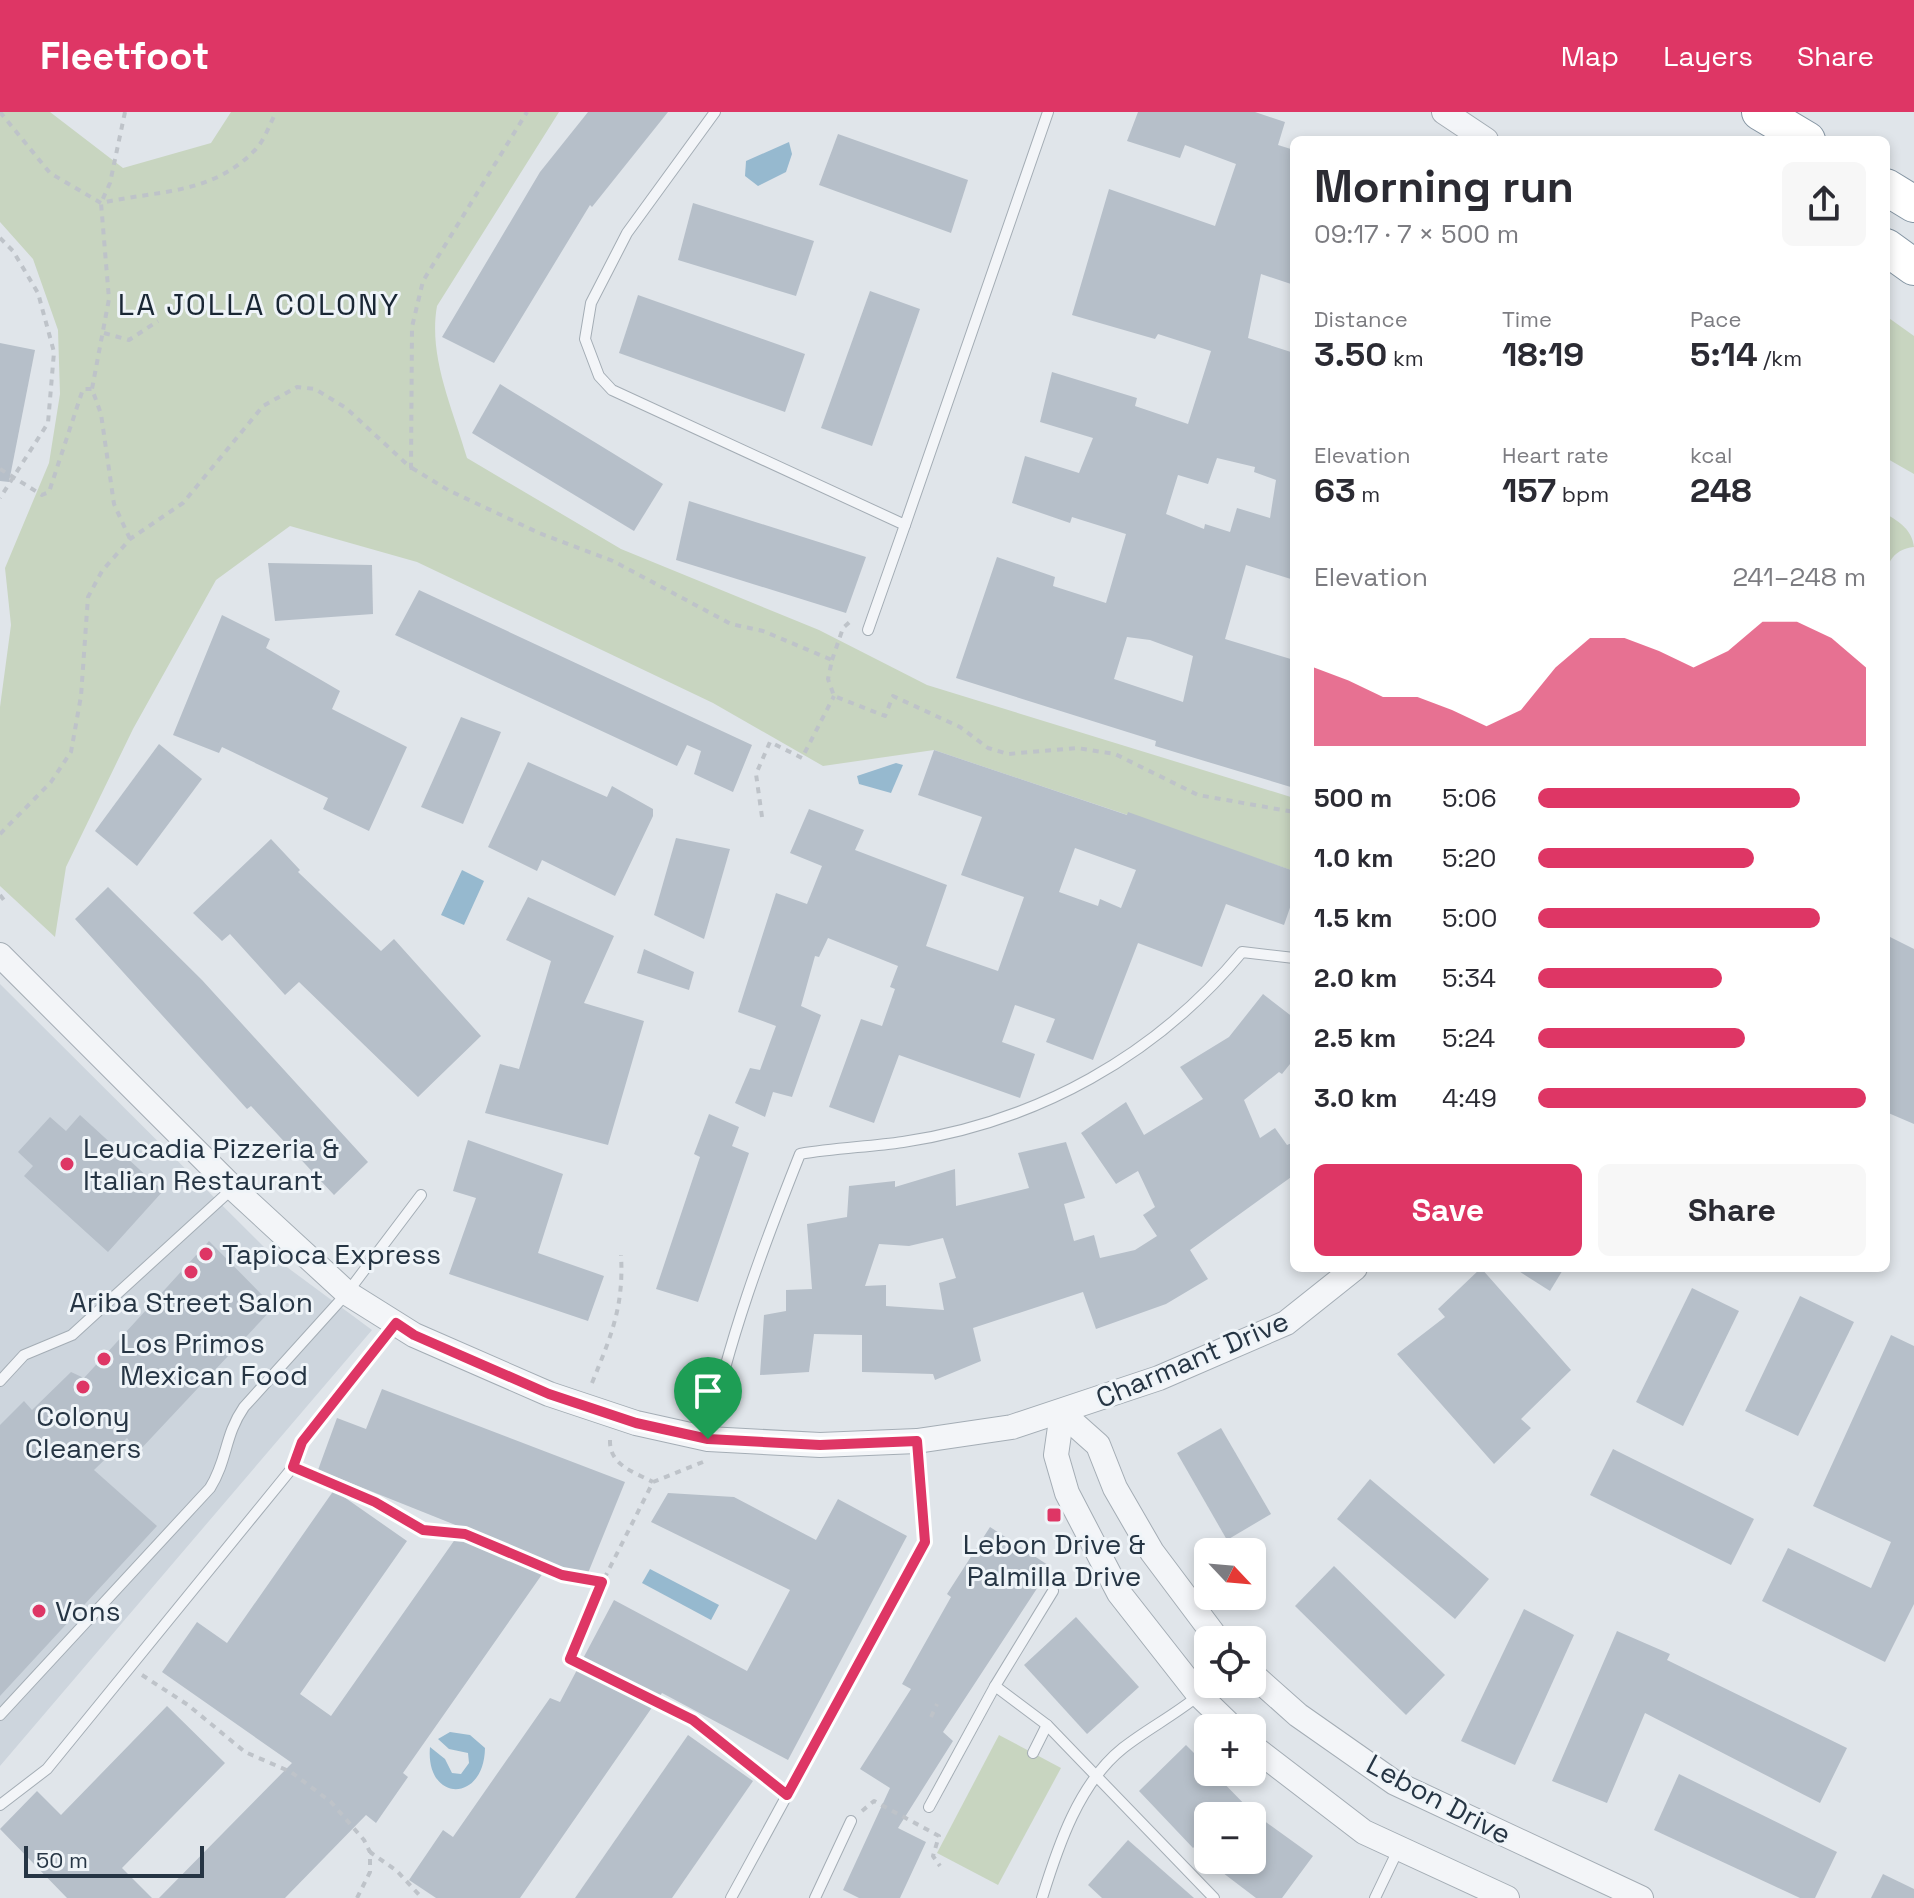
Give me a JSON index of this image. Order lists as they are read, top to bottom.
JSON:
{
  "streets": {
    "street": ["Charmant Drive", "Lebon Drive"]
  },
  "districts": ["LA JOLLA COLONY"],
  "places": {
    "other": [
      "Leucadia Pizzeria & Italian Restaurant",
      "Tapioca Express",
      "Ariba Street Salon",
      "Los Primos Mexican Food",
      "Colony Cleaners",
      "Vons"
    ],
    "transit": ["Lebon Drive & Palmilla Drive"]
  },
  "scale_bar": "50 m",
  "north": "bottom right",
  "page": {
    "header": "Fleetfoot",
    "nav": ["Map", "Layers", "Share"],
    "heading": ["Morning run", "09:17 · 7 × 500 m"],
    "stats": [
      ["Distance", "3.50 km"],
      ["Time", "18:19"],
      ["Pace", "5:14 /km"],
      ["Elevation", "63 m"],
      ["Heart rate", "157 bpm"],
      ["kcal", "248"]
    ],
    "chart": ["Elevation", "241–248 m"],
    "list": [
      {
        "name": "500 m",
        "note": "5:06"
      },
      {
        "name": "1.0 km",
        "note": "5:20"
      },
      {
        "name": "1.5 km",
        "note": "5:00"
      },
      {
        "name": "2.0 km",
        "note": "5:34"
      },
      {
        "name": "2.5 km",
        "note": "5:24"
      },
      {
        "name": "3.0 km",
        "note": "4:49"
      }
    ],
    "buttons": ["Save", "Share"],
    "map_buttons": ["+", "−"],
    "scale": "50 m"
  }
}
